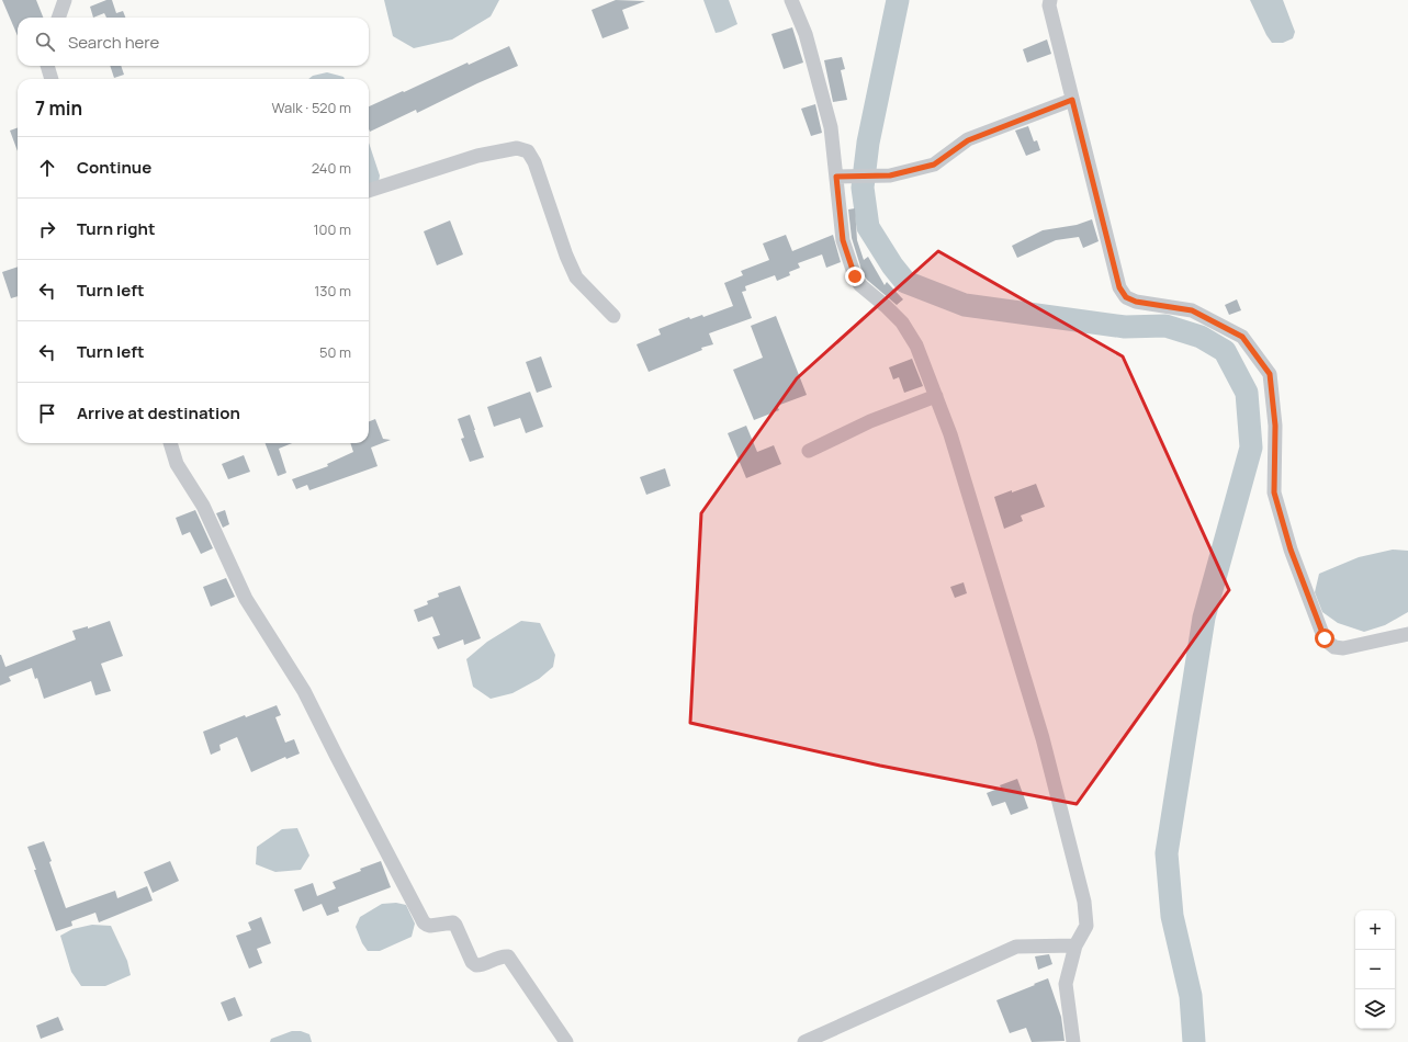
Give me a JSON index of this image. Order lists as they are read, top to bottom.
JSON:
{
  "page": {
    "search": "Search here",
    "heading": ["7 min", "Walk · 520 m"],
    "list": [
      ["Continue", "240 m"],
      ["Turn right", "100 m"],
      ["Turn left", "130 m"],
      ["Turn left", "50 m"],
      "Arrive at destination"
    ],
    "map_buttons": ["+", "−"]
  }
}
